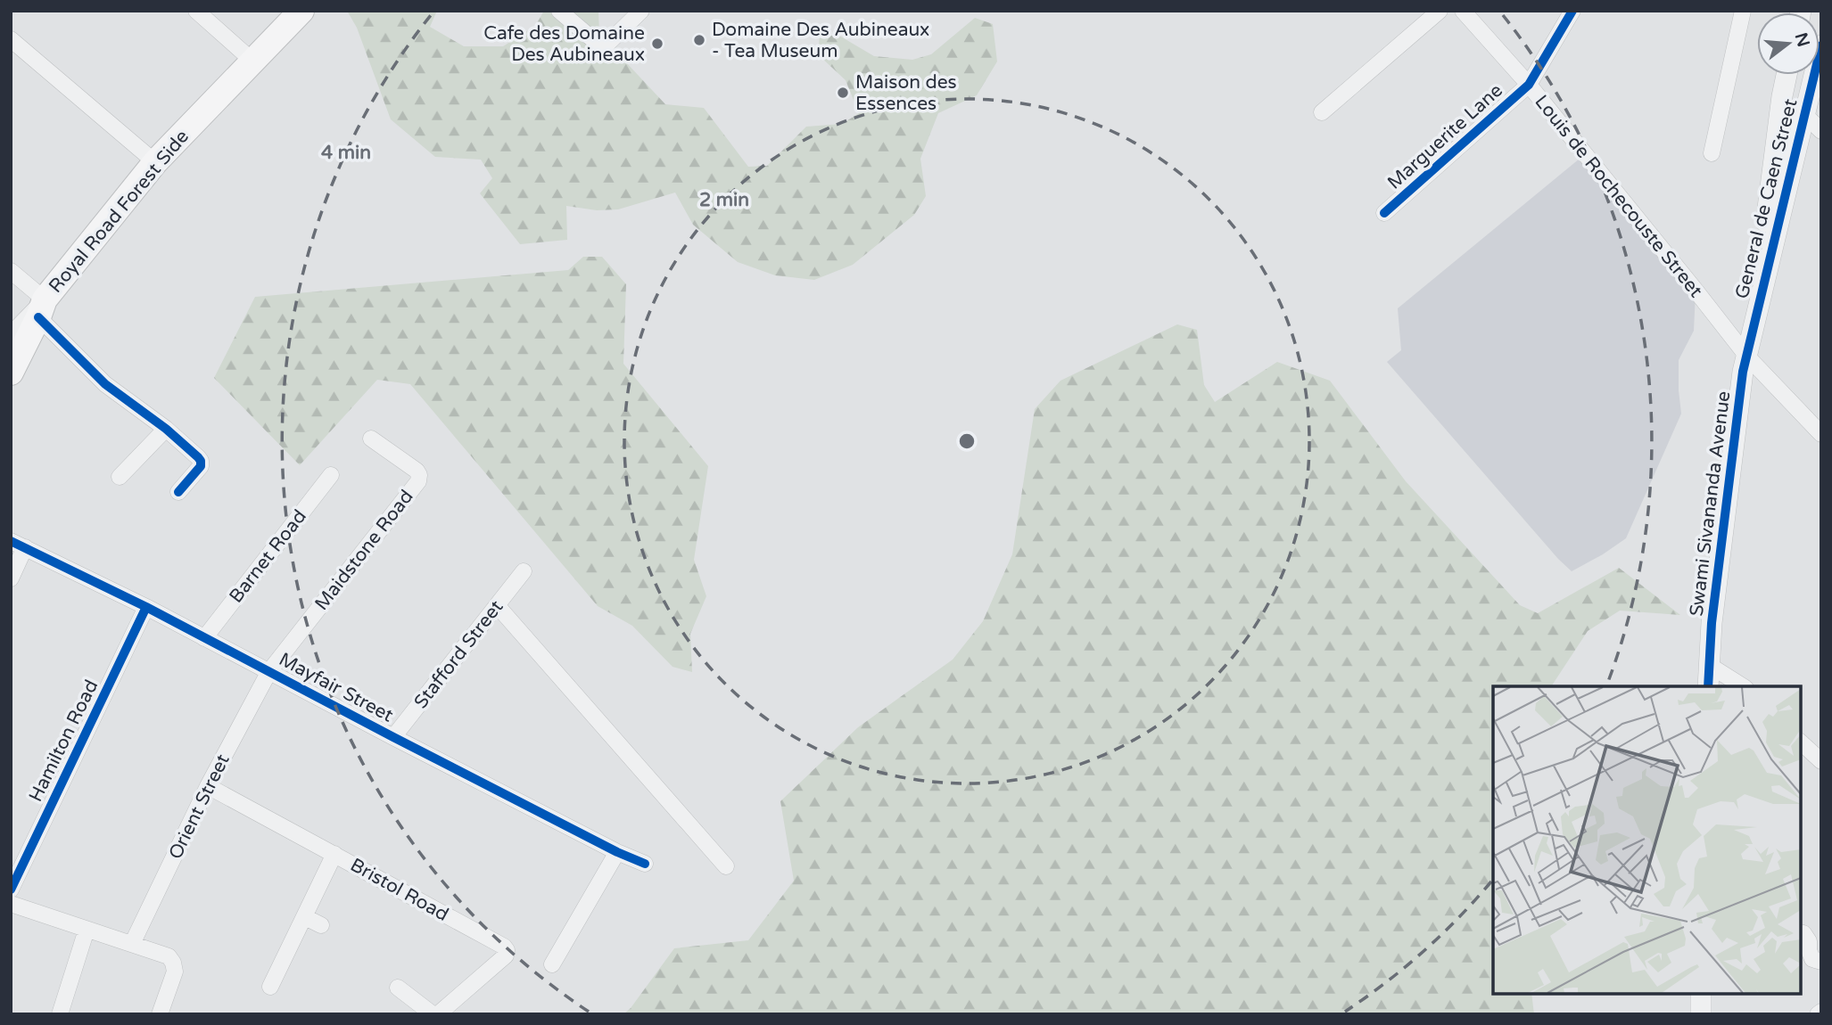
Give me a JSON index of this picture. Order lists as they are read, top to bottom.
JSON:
{
  "streets": {
    "main road": ["Royal Road Forest Side"],
    "street": [
      "Marguerite Lane",
      "Louis de Rochecouste Street",
      "General de Caen Street",
      "Swami Sivananda Avenue",
      "Maidstone Road",
      "Barnet Road",
      "Stafford Street",
      "Mayfair Street",
      "Hamilton Road",
      "Orient Street",
      "Bristol Road"
    ]
  },
  "crossings": [
    ["Marguerite Lane", "Louis de Rochecouste Street"],
    ["Louis de Rochecouste Street", "Swami Sivananda Avenue"],
    ["General de Caen Street", "Swami Sivananda Avenue"],
    ["Maidstone Road", "Mayfair Street"],
    ["Maidstone Road", "Orient Street"],
    ["Barnet Road", "Mayfair Street"],
    ["Stafford Street", "Mayfair Street"],
    ["Mayfair Street", "Hamilton Road"],
    ["Mayfair Street", "Orient Street"],
    ["Orient Street", "Bristol Road"]
  ],
  "places": ["Domaine Des Aubineaux - Tea Museum", "Cafe des Domaine Des Aubineaux", "Maison des Essences"],
  "north": "right",
  "rings": ["4 min", "2 min"]
}
